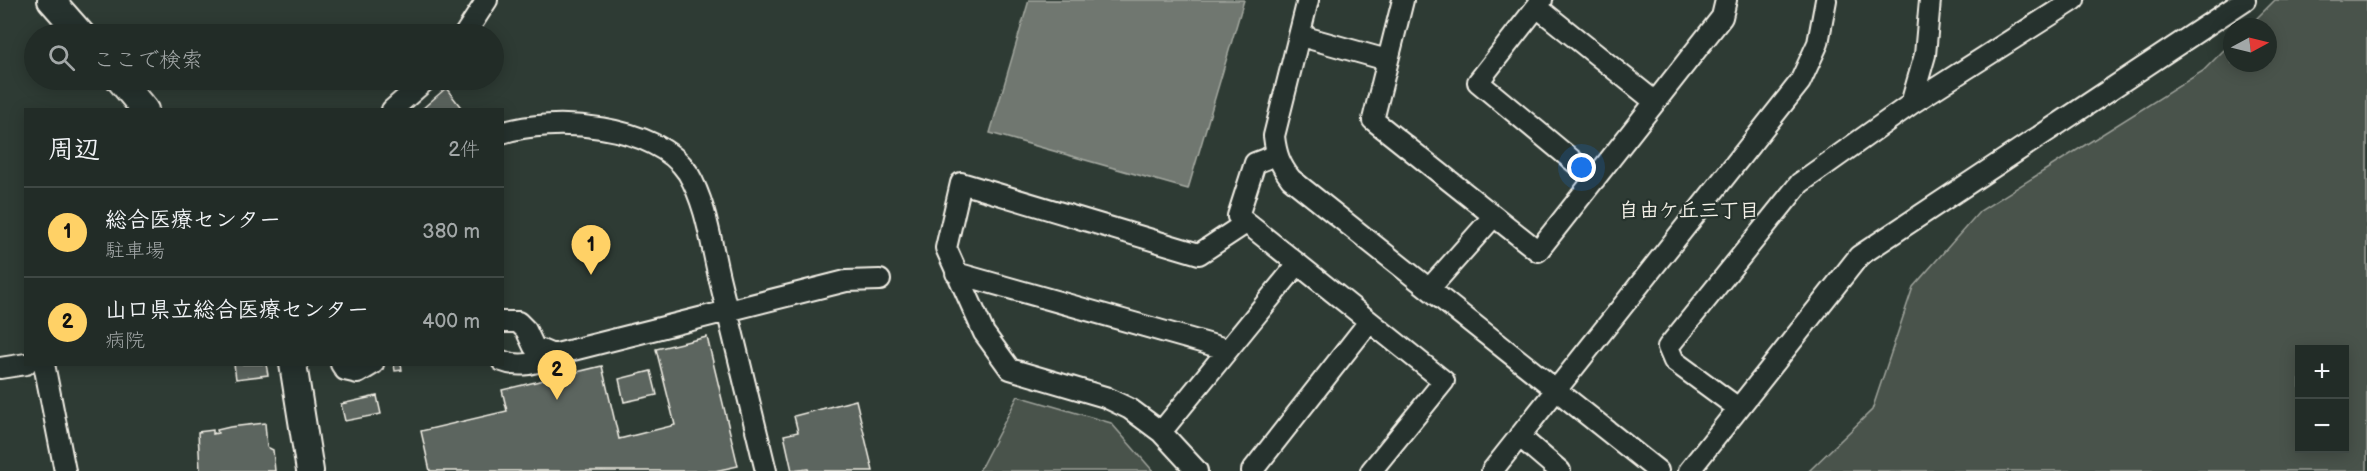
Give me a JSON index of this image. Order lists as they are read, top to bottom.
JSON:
{
  "districts": ["自由ケ丘三丁目"],
  "north": "right",
  "page": {
    "search": "ここで検索",
    "heading": ["周辺", "2件"],
    "list": [
      {
        "mark": "1",
        "name": "総合医療センター",
        "note": "駐車場",
        "value": "380 m"
      },
      {
        "mark": "2",
        "name": "山口県立総合医療センター",
        "note": "病院",
        "value": "400 m"
      }
    ],
    "pins": ["1", "2"],
    "map_buttons": ["+", "−"]
  }
}
